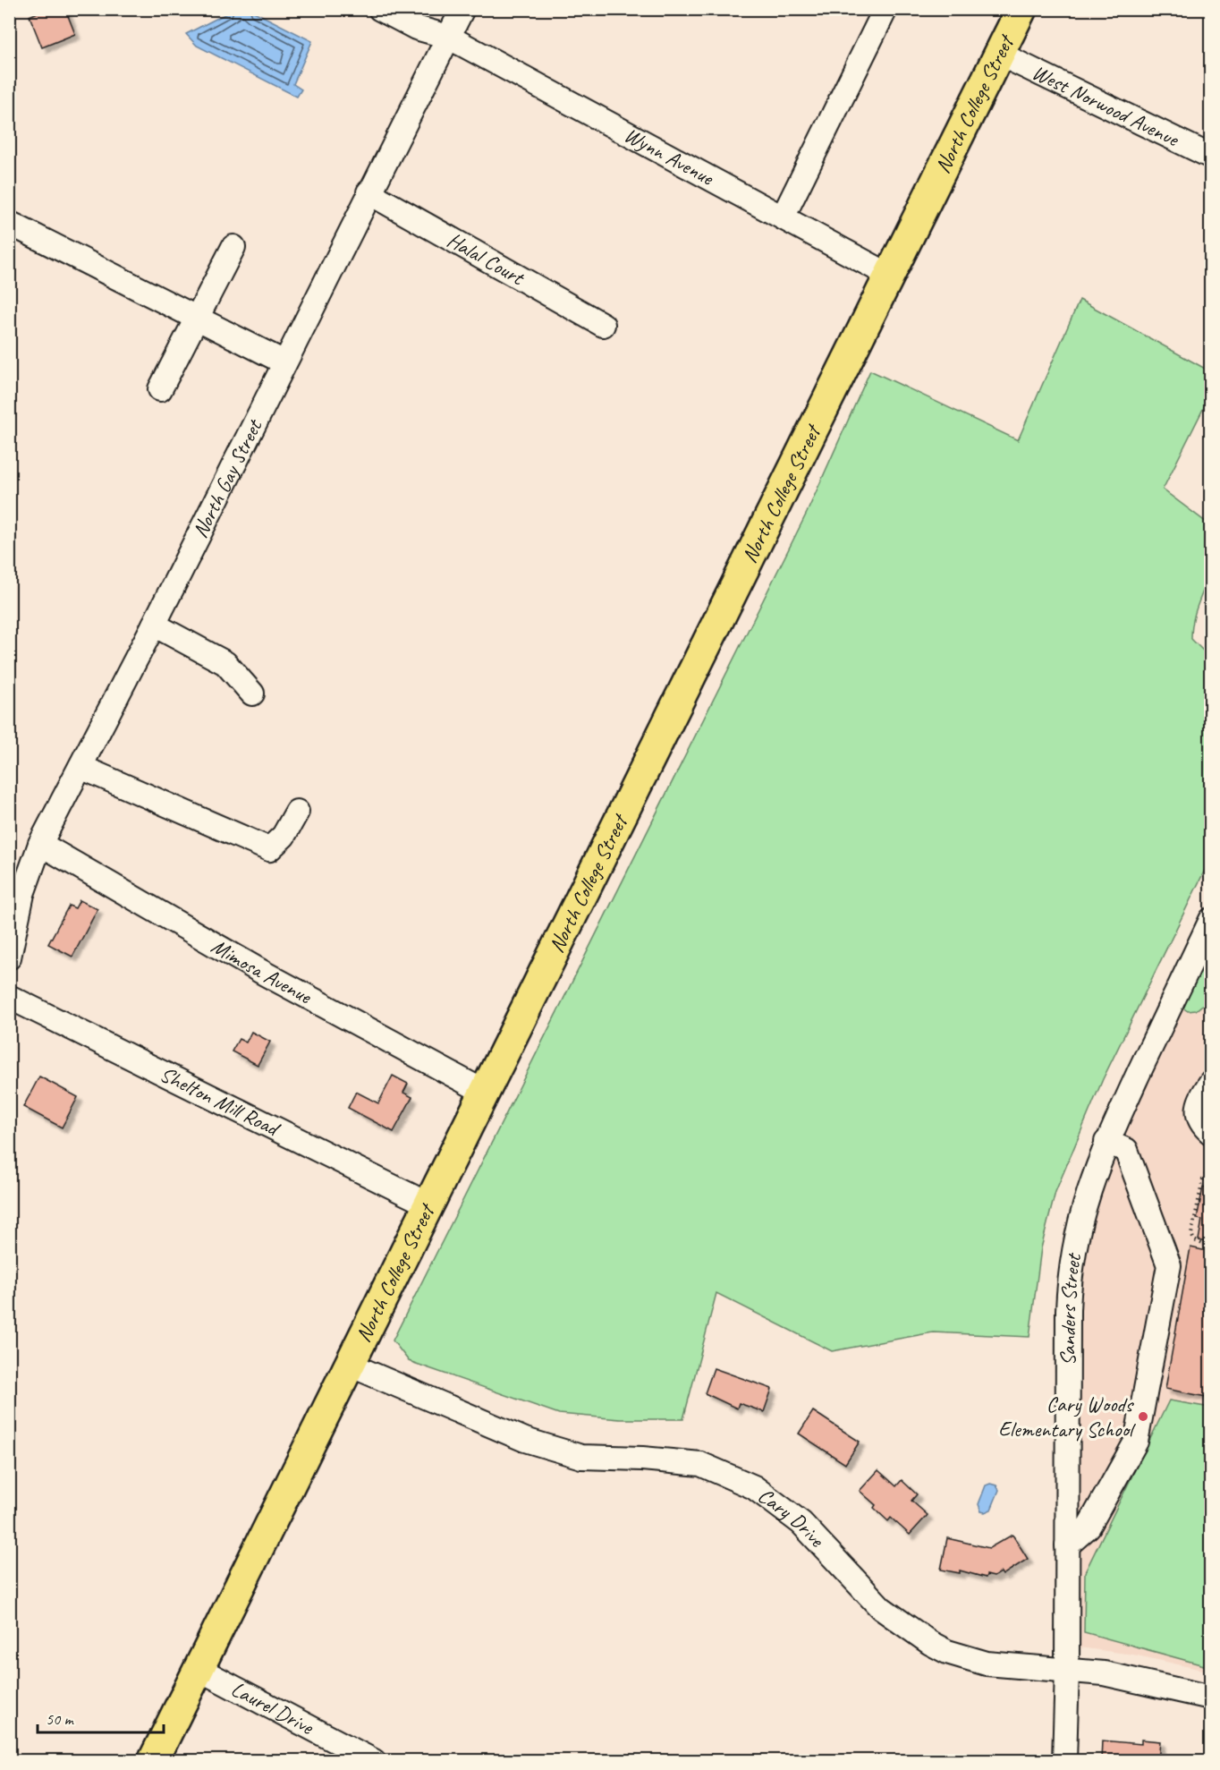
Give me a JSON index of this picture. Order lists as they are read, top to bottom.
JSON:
{
  "streets": {
    "main road": ["North College Street"],
    "street": [
      "West Norwood Avenue",
      "Wynn Avenue",
      "Halal Court",
      "North Gay Street",
      "Mimosa Avenue",
      "Shelton Mill Road",
      "Sanders Street",
      "Cary Drive",
      "Laurel Drive"
    ]
  },
  "crossings": [
    ["West Norwood Avenue", "North College Street"],
    ["North College Street", "Wynn Avenue"],
    ["North College Street", "Mimosa Avenue"],
    ["North College Street", "Shelton Mill Road"],
    ["North College Street", "Cary Drive"],
    ["North College Street", "Laurel Drive"],
    ["Wynn Avenue", "North Gay Street"],
    ["Halal Court", "North Gay Street"],
    ["North Gay Street", "Mimosa Avenue"],
    ["Sanders Street", "Cary Drive"]
  ],
  "places": ["Cary Woods Elementary School"],
  "scale_bar": "50 m"
}
